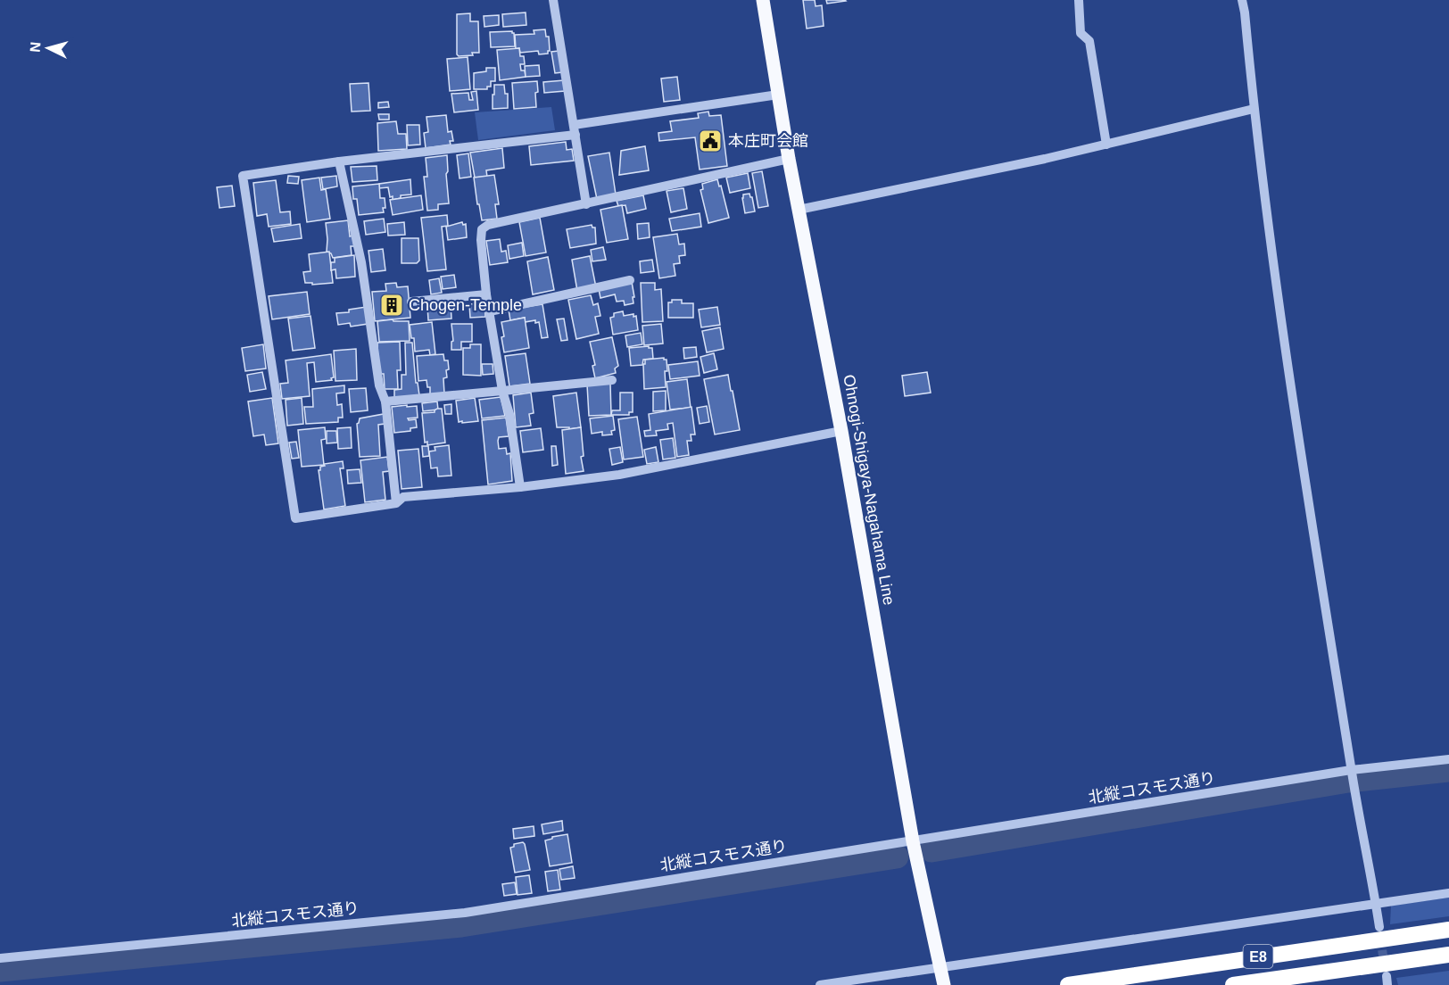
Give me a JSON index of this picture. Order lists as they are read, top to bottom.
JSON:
{
  "streets": {
    "highway": ["E8"],
    "main road": ["Ohnogi-Shigaya-Nagahama Line"],
    "street": ["北縦コスモス通り"]
  },
  "crossings": [
    ["Ohnogi-Shigaya-Nagahama Line", "北縦コスモス通り"]
  ],
  "places": {
    "public building": ["本庄町会館"],
    "building": ["Chogen-Temple"]
  },
  "north": "left"
}
